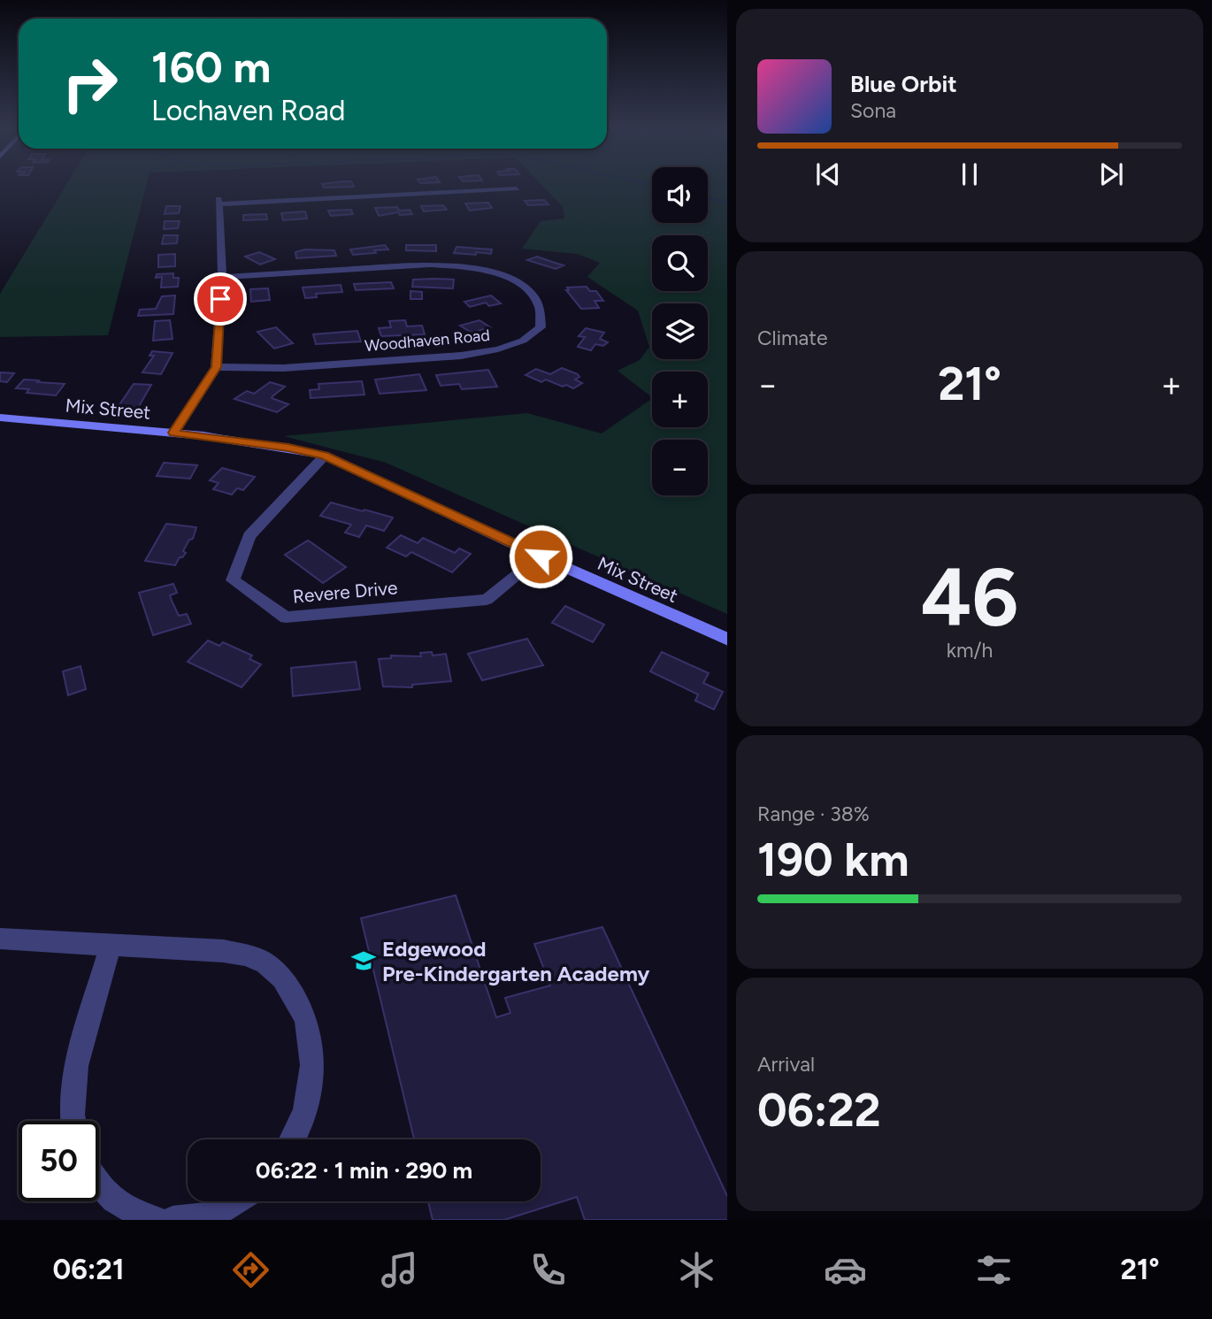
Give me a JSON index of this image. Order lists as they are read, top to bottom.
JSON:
{
  "streets": {
    "main road": ["Mix Street"],
    "street": ["Woodhaven Road", "Revere Drive"]
  },
  "crossings": [
    ["Mix Street", "Revere Drive"]
  ],
  "places": {
    "school or university": ["Edgewood Pre-Kindergarten Academy"]
  },
  "page": {
    "turn": ["160 m", "Lochaven Road"],
    "song": ["Blue Orbit", "Sona"],
    "map_buttons": ["+", "−"],
    "tile": [
      "Climate",
      ["46", "km/h"],
      ["Range · 38%", "190 km"],
      ["Arrival", "06:22"]
    ],
    "heat": ["−", "21°", "+"],
    "limit": "50",
    "trip": "06:22 · 1 min · 290 m",
    "tabs": ["06:21", "21°"]
  }
}
